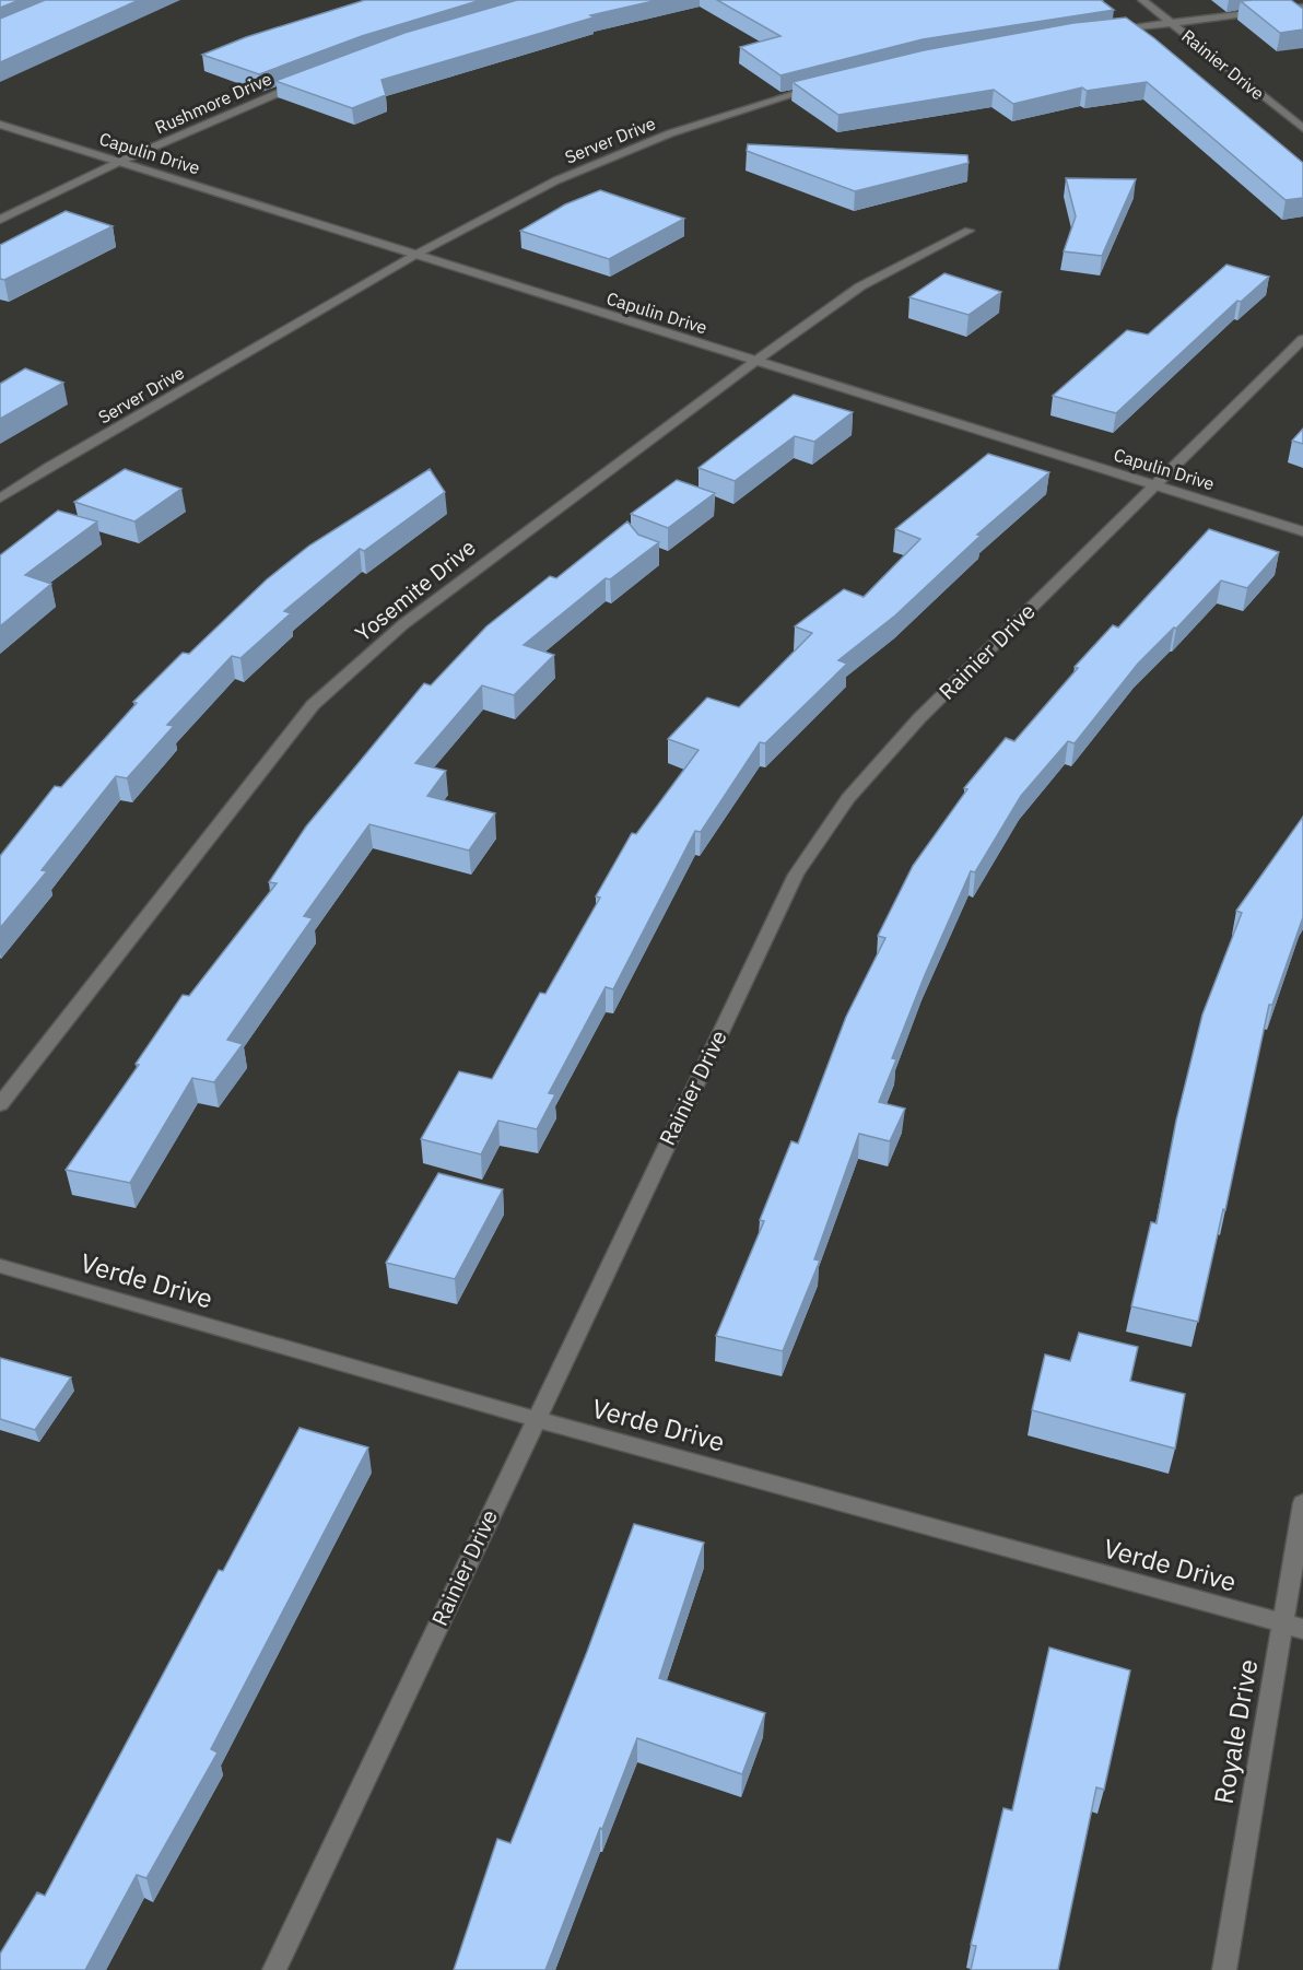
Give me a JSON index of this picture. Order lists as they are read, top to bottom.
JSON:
{
  "streets": {
    "street": [
      "Rainier Drive",
      "Rushmore Drive",
      "Server Drive",
      "Capulin Drive",
      "Yosemite Drive",
      "Verde Drive",
      "Royale Drive"
    ]
  },
  "crossings": [
    ["Rainier Drive", "Capulin Drive"],
    ["Rainier Drive", "Verde Drive"],
    ["Rushmore Drive", "Capulin Drive"],
    ["Server Drive", "Capulin Drive"],
    ["Capulin Drive", "Yosemite Drive"],
    ["Verde Drive", "Royale Drive"]
  ]
}
